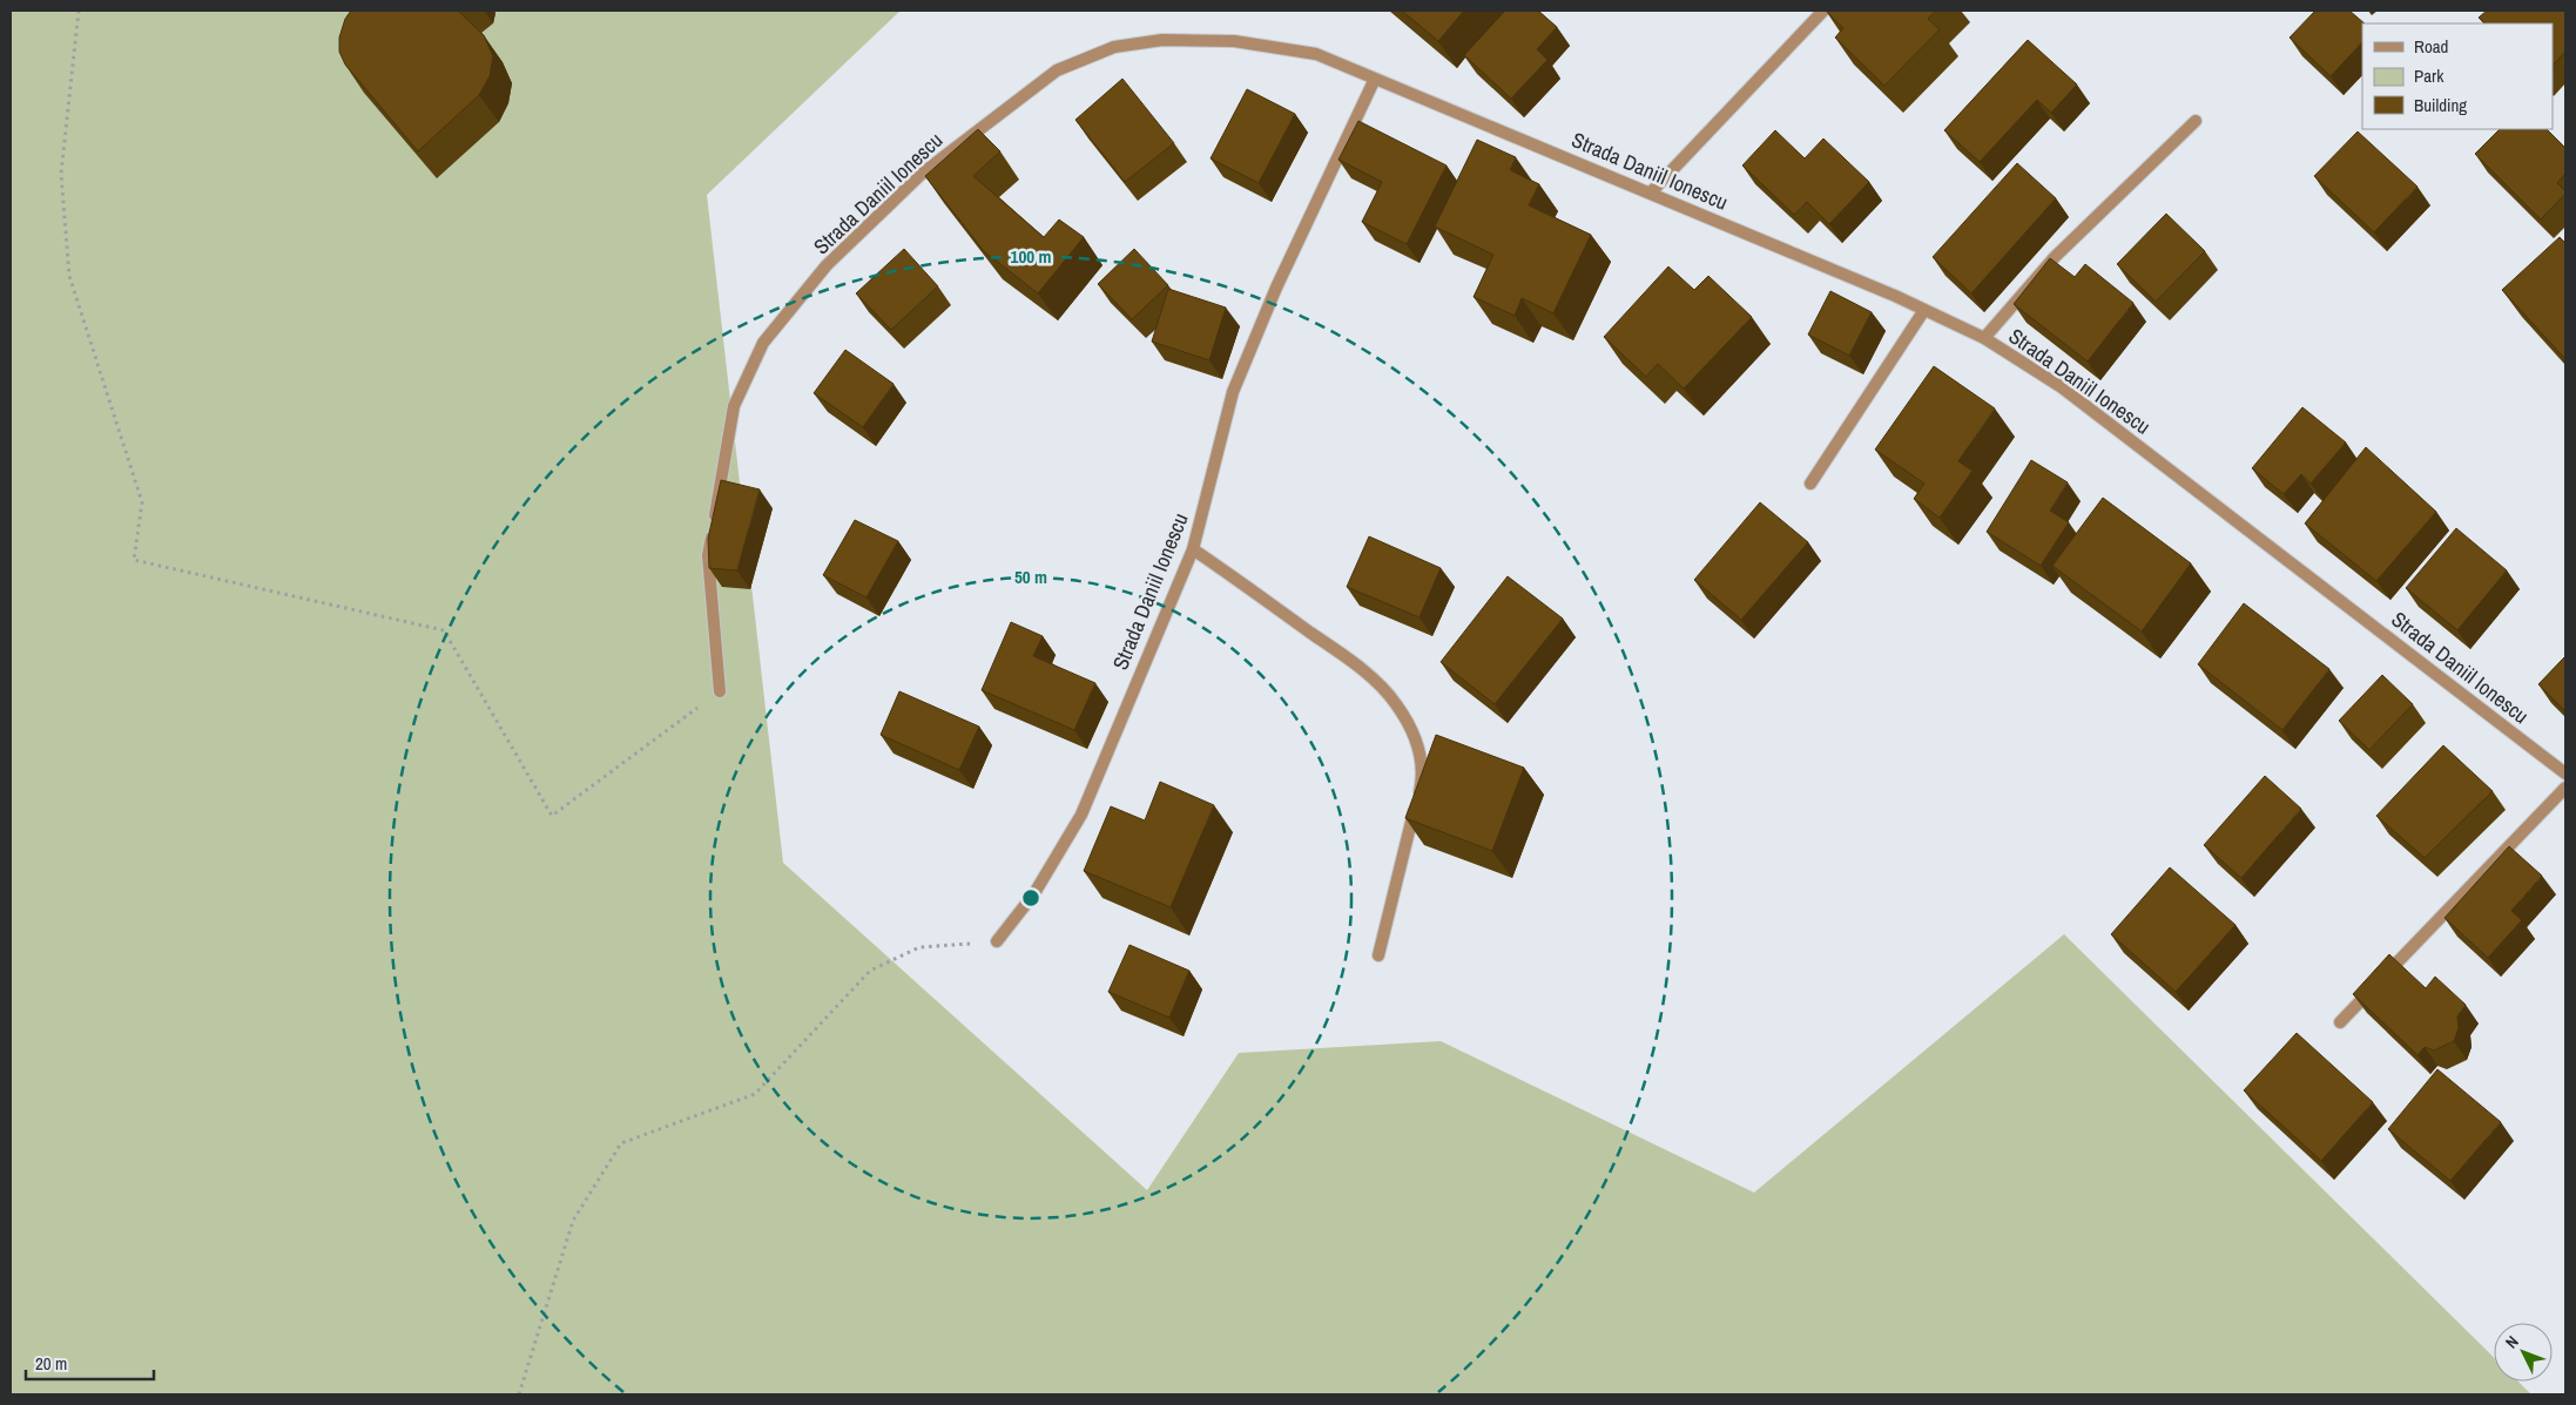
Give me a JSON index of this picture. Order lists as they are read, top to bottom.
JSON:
{
  "streets": {
    "street": ["Strada Daniil Ionescu"]
  },
  "legend": ["Road", "Park", "Building"],
  "scale_bar": "20 m",
  "north": "top left",
  "rings": ["100 m", "50 m"]
}
